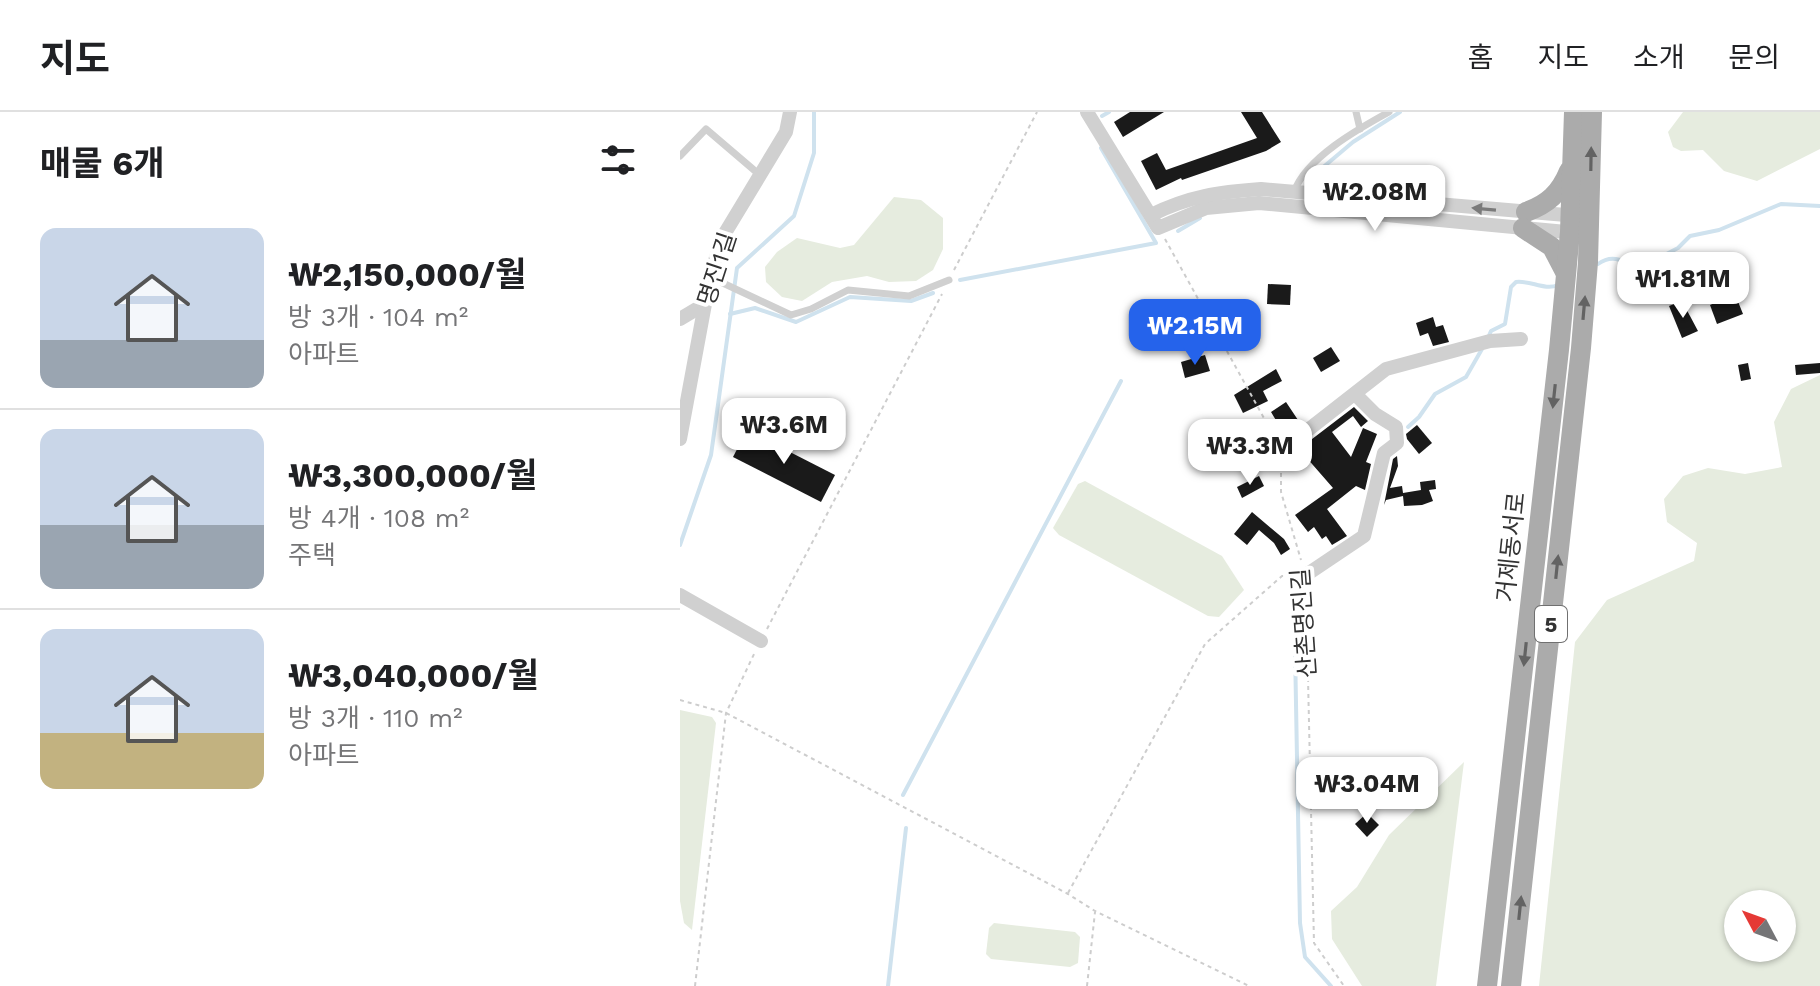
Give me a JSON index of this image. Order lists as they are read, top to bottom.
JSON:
{
  "streets": {
    "main road": ["거제동서로", "5"],
    "street": ["명진1길"],
    "path": ["산촌명진길"]
  },
  "north": "top left",
  "page": {
    "header": "지도",
    "nav": [
      "홈",
      "지도",
      "소개",
      "문의"
    ],
    "heading": "매물 6개",
    "price": [
      "₩2.08M",
      "₩1.81M",
      "₩2.15M",
      "₩3.6M",
      "₩3.3M",
      "₩3.04M"
    ],
    "list": [
      {
        "name": "₩2,150,000/월",
        "note": "방 3개 · 104 m² · 아파트"
      },
      {
        "name": "₩3,300,000/월",
        "note": "방 4개 · 108 m² · 주택"
      },
      {
        "name": "₩3,040,000/월",
        "note": "방 3개 · 110 m² · 아파트"
      }
    ]
  }
}
